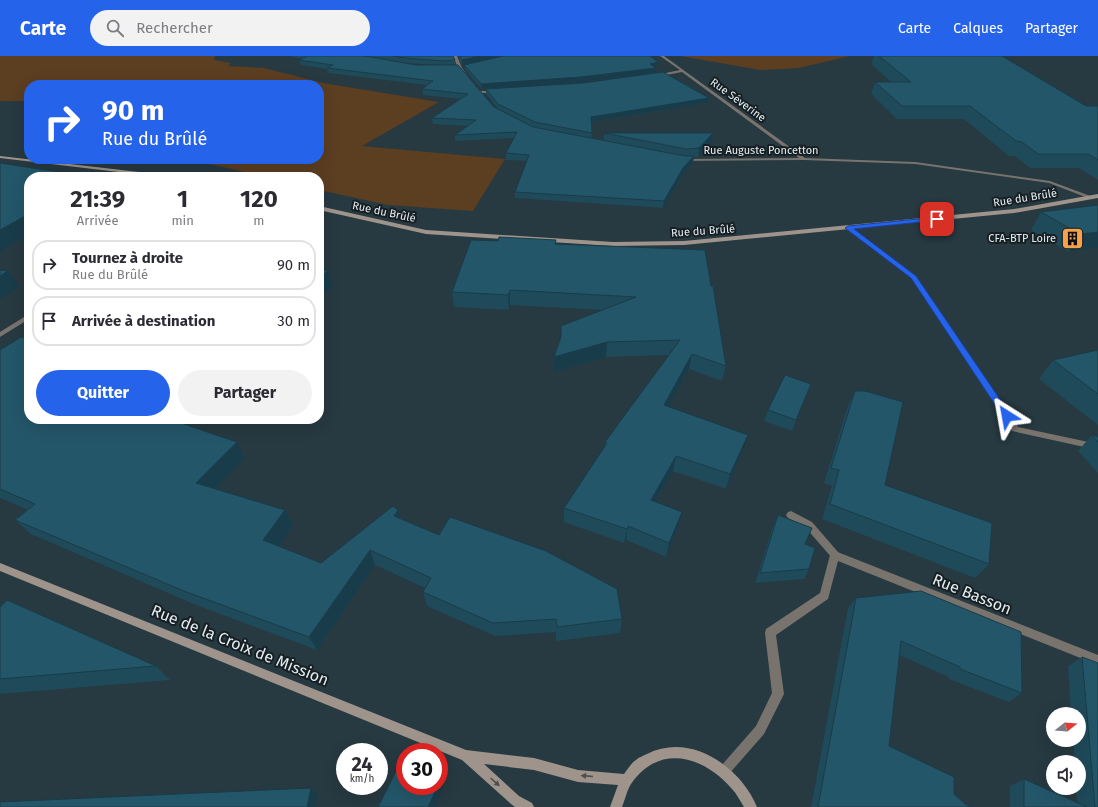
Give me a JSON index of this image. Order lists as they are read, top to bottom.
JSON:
{
  "streets": {
    "main road": ["Rue du Brûlé", "Rue de la Croix de Mission"],
    "street": ["Rue Séverine", "Rue Auguste Poncetton", "Rue Basson"]
  },
  "crossings": [
    ["Rue Séverine", "Rue Auguste Poncetton"],
    ["Rue Auguste Poncetton", "Rue du Brûlé"]
  ],
  "places": {
    "building": ["CFA-BTP Loire"]
  },
  "north": "right",
  "page": {
    "header": "Carte",
    "search": "Rechercher",
    "nav": ["Carte", "Calques", "Partager"],
    "turn": ["90 m", "Rue du Brûlé"],
    "eta": [
      "21:39",
      "Arrivée",
      "1",
      "min",
      "120",
      "m"
    ],
    "list": [
      {
        "name": "Tournez à droite",
        "note": "Rue du Brûlé",
        "value": "90 m"
      },
      {
        "name": "Arrivée à destination",
        "value": "30 m"
      }
    ],
    "buttons": ["Quitter", "Partager"],
    "speed": "24 km/h",
    "limit": "30"
  }
}
